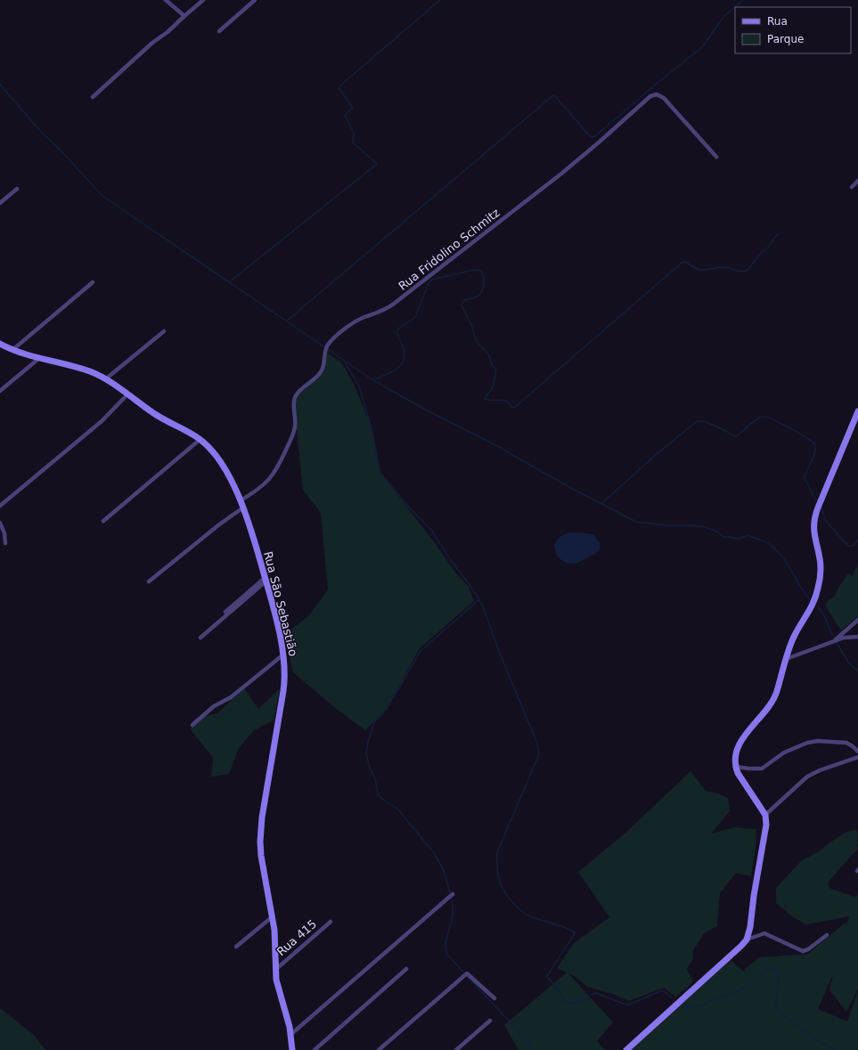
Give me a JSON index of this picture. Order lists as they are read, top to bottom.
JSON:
{
  "streets": {
    "main road": ["Rua São Sebastião"],
    "street": ["Rua Fridolino Schmitz", "Rua 415"]
  },
  "crossings": [
    ["Rua Fridolino Schmitz", "Rua São Sebastião"],
    ["Rua São Sebastião", "Rua 415"]
  ],
  "legend": ["Rua", "Parque"]
}
